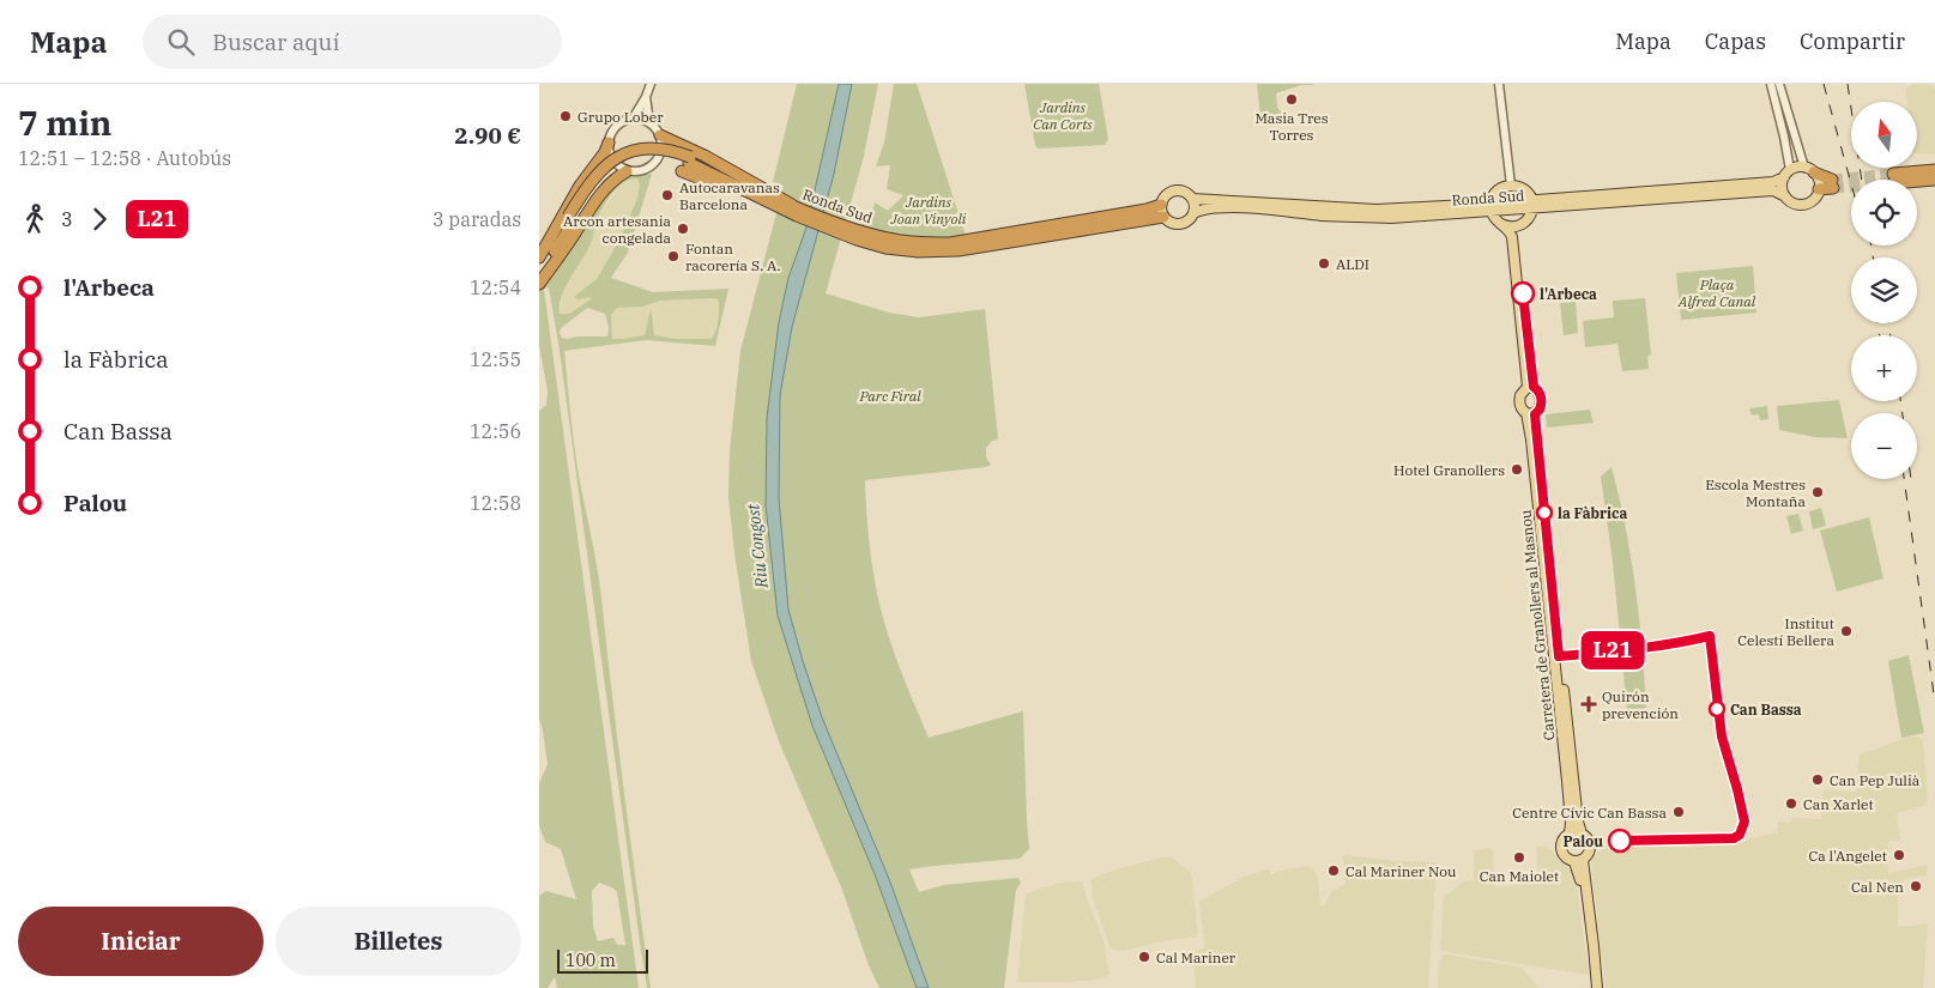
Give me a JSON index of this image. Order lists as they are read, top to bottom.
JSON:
{
  "streets": {
    "highway": ["Ronda Sud"],
    "main road": ["Carretera de Granollers al Masnou"]
  },
  "water": ["Riu Congost"],
  "parks": [
    "Jardins Can Corts",
    "Jardins Joan Vinyoli",
    "Plaça Alfred Canal",
    "Parc Firal"
  ],
  "places": {
    "other": [
      "Masia Tres Torres",
      "Grupo Lober",
      "Autocaravanas Barcelona",
      "Arcon artesania congelada",
      "Fontan racorería S. A.",
      "ALDI",
      "l'Arbeca",
      "Hotel Granollers",
      "Escola Mestres Montaña",
      "la Fàbrica",
      "Institut Celestí Bellera",
      "Can Bassa",
      "Can Pep Julià",
      "Can Xarlet",
      "Centre Cívic Can Bassa",
      "Palou",
      "Ca l'Angelet",
      "Can Maiolet",
      "Cal Mariner Nou",
      "Cal Nen",
      "Cal Mariner"
    ],
    "health": ["Quirón prevención"]
  },
  "lines": ["bus line L21"],
  "scale_bar": "100 m",
  "north": "top",
  "page": {
    "header": "Mapa",
    "search": "Buscar aquí",
    "nav": ["Mapa", "Capas", "Compartir"],
    "heading": ["7 min", "12:51 – 12:58 · Autobús", "2.90 €"],
    "on_map": "L21",
    "map_buttons": ["+", "−"],
    "legs": ["3", "L21", "3 paradas"],
    "list": [
      {
        "name": "l'Arbeca",
        "value": "12:54"
      },
      {
        "name": "la Fàbrica",
        "value": "12:55"
      },
      {
        "name": "Can Bassa",
        "value": "12:56"
      },
      {
        "name": "Palou",
        "value": "12:58"
      }
    ],
    "buttons": ["Iniciar", "Billetes"],
    "scale": "100 m"
  }
}
